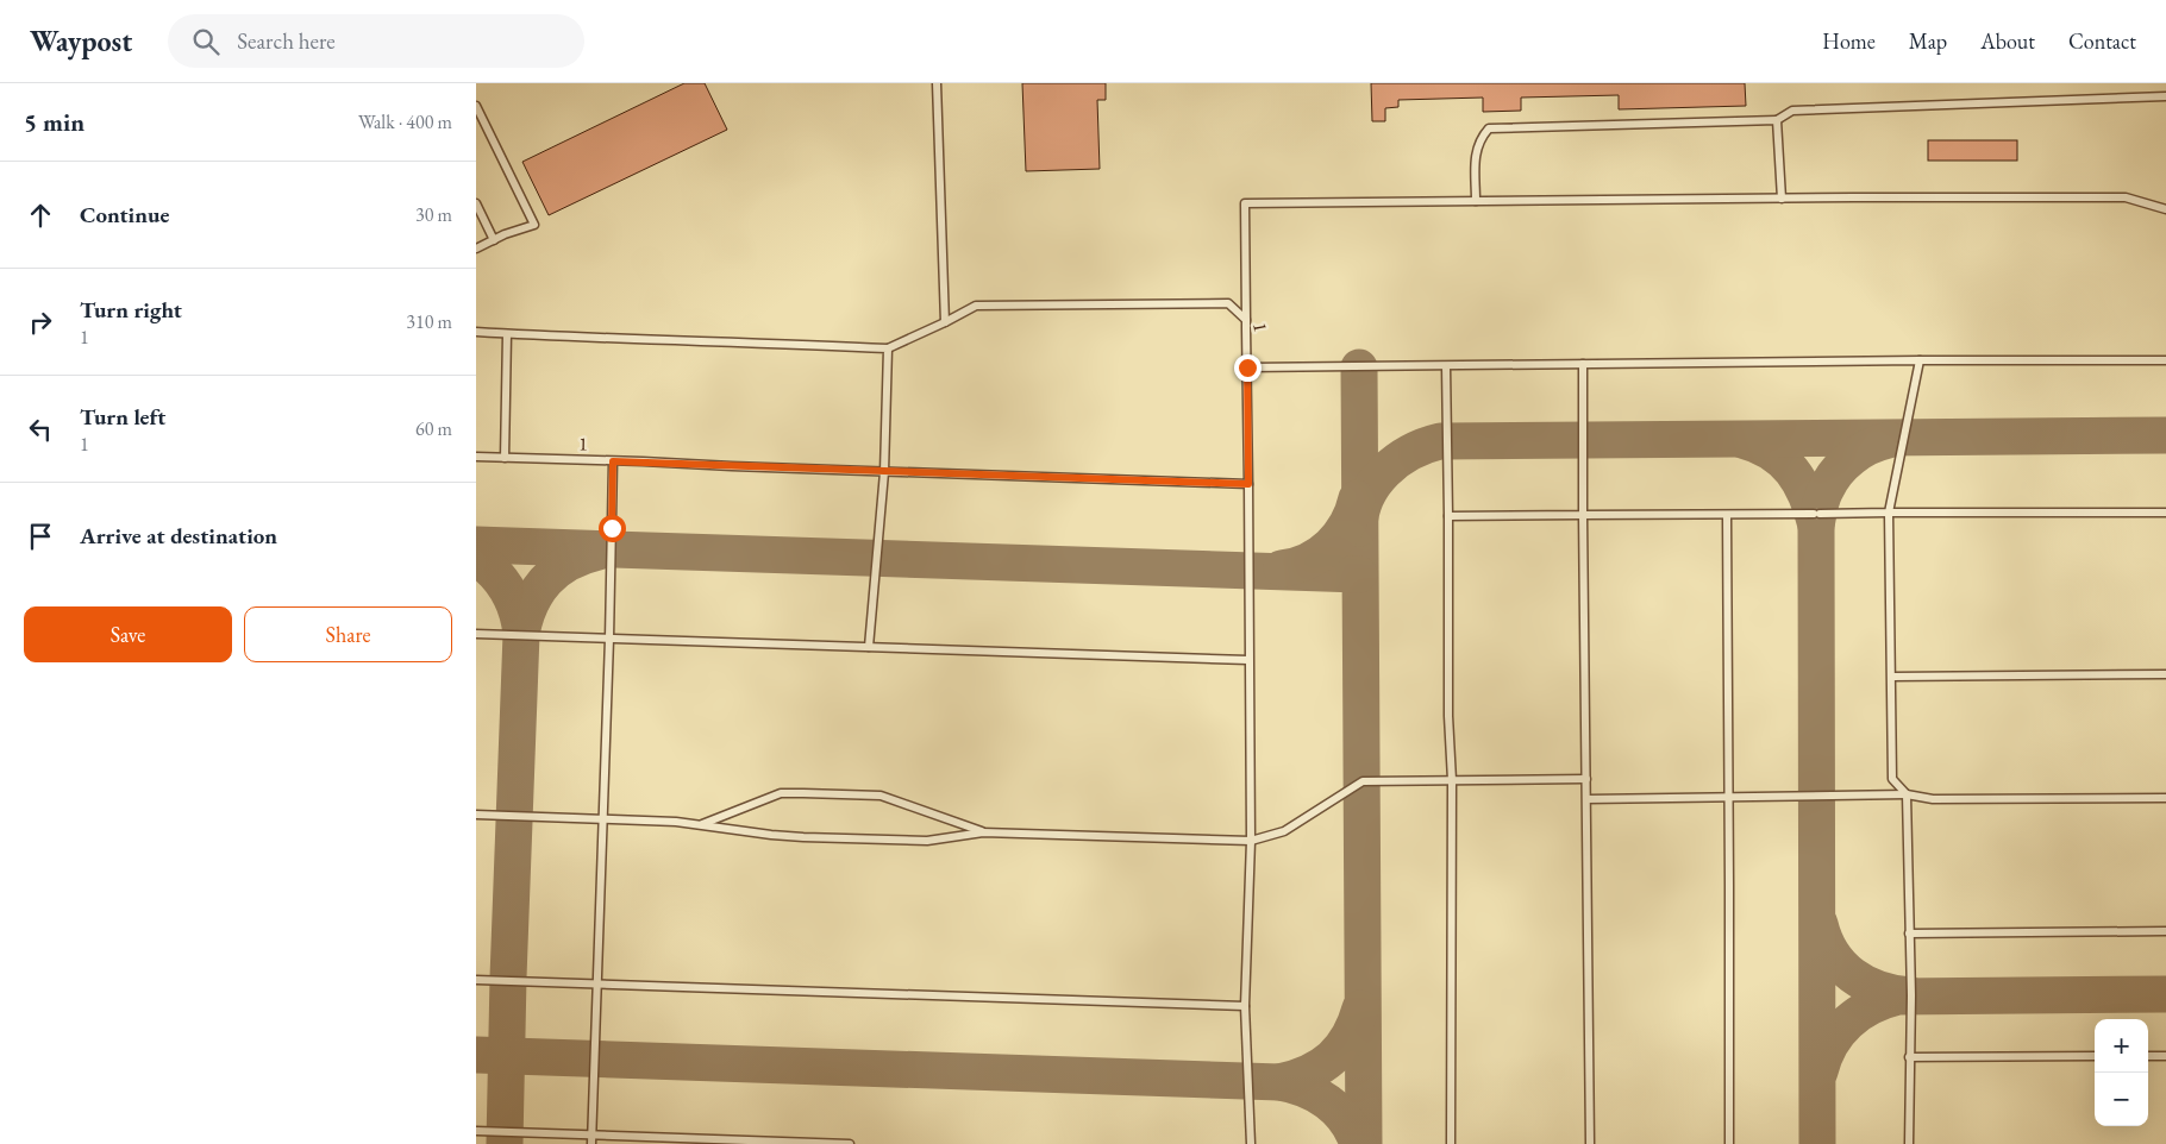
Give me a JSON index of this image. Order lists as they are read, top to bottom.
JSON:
{
  "streets": {
    "lane": ["1"]
  },
  "page": {
    "header": "Waypost",
    "search": "Search here",
    "nav": [
      "Home",
      "Map",
      "About",
      "Contact"
    ],
    "heading": ["5 min", "Walk · 400 m"],
    "list": [
      ["Continue", "30 m"],
      ["Turn right", "1", "310 m"],
      ["Turn left", "1", "60 m"],
      "Arrive at destination"
    ],
    "buttons": ["Save", "Share"],
    "map_buttons": ["+", "−"]
  }
}
